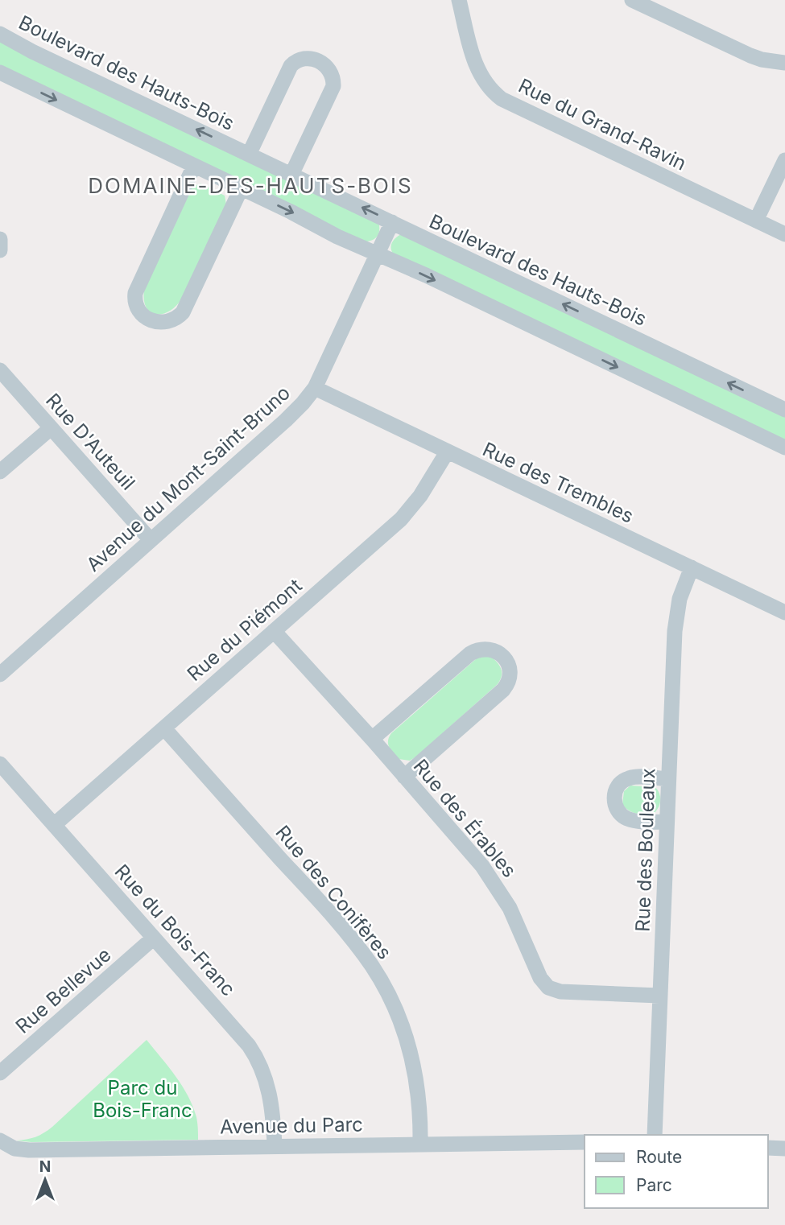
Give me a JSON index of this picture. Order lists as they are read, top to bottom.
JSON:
{
  "streets": {
    "street": [
      "Boulevard des Hauts-Bois",
      "Rue du Grand-Ravin",
      "Rue D'Auteuil",
      "Avenue du Mont-Saint-Bruno",
      "Rue des Trembles",
      "Rue du Piémont",
      "Rue des Érables",
      "Rue des Bouleaux",
      "Rue des Conifères",
      "Rue du Bois-Franc",
      "Rue Bellevue",
      "Avenue du Parc"
    ]
  },
  "crossings": [
    ["Boulevard des Hauts-Bois", "Avenue du Mont-Saint-Bruno"],
    ["Rue D'Auteuil", "Avenue du Mont-Saint-Bruno"],
    ["Avenue du Mont-Saint-Bruno", "Rue des Trembles"],
    ["Rue des Trembles", "Rue du Piémont"],
    ["Rue des Trembles", "Rue des Bouleaux"],
    ["Rue du Piémont", "Rue des Érables"],
    ["Rue du Piémont", "Rue des Conifères"],
    ["Rue du Piémont", "Rue du Bois-Franc"],
    ["Rue des Érables", "Rue des Bouleaux"],
    ["Rue des Conifères", "Avenue du Parc"],
    ["Rue du Bois-Franc", "Rue Bellevue"],
    ["Rue du Bois-Franc", "Avenue du Parc"]
  ],
  "districts": ["DOMAINE-DES-HAUTS-BOIS"],
  "parks": ["Parc du Bois-Franc"],
  "legend": ["Route", "Parc"],
  "north": "top"
}
